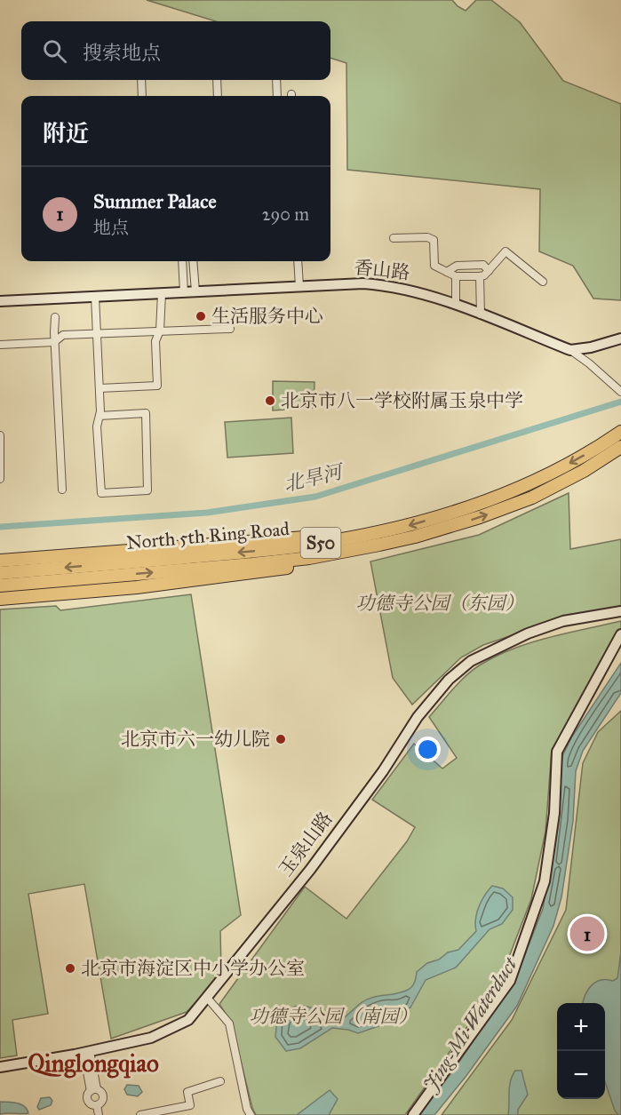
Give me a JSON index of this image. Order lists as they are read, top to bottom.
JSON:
{
  "streets": {
    "highway": ["North 5th Ring Road", "S50"],
    "street": ["香山路", "玉泉山路"]
  },
  "districts": ["Qinglongqiao"],
  "water": ["北旱河", "Jing-Mi Waterduct"],
  "parks": ["功德寺公园（东园）", "功德寺公园（南园）"],
  "places": [
    "生活服务中心",
    "北京市八一学校附属玉泉中学",
    "北京市六一幼儿院",
    "北京市海淀区中小学办公室"
  ],
  "page": {
    "search": "搜索地点",
    "heading": "附近",
    "list": [
      {
        "mark": "1",
        "name": "Summer Palace",
        "note": "地点",
        "value": "290 m"
      }
    ],
    "pins": "1",
    "map_buttons": ["+", "−"]
  }
}
